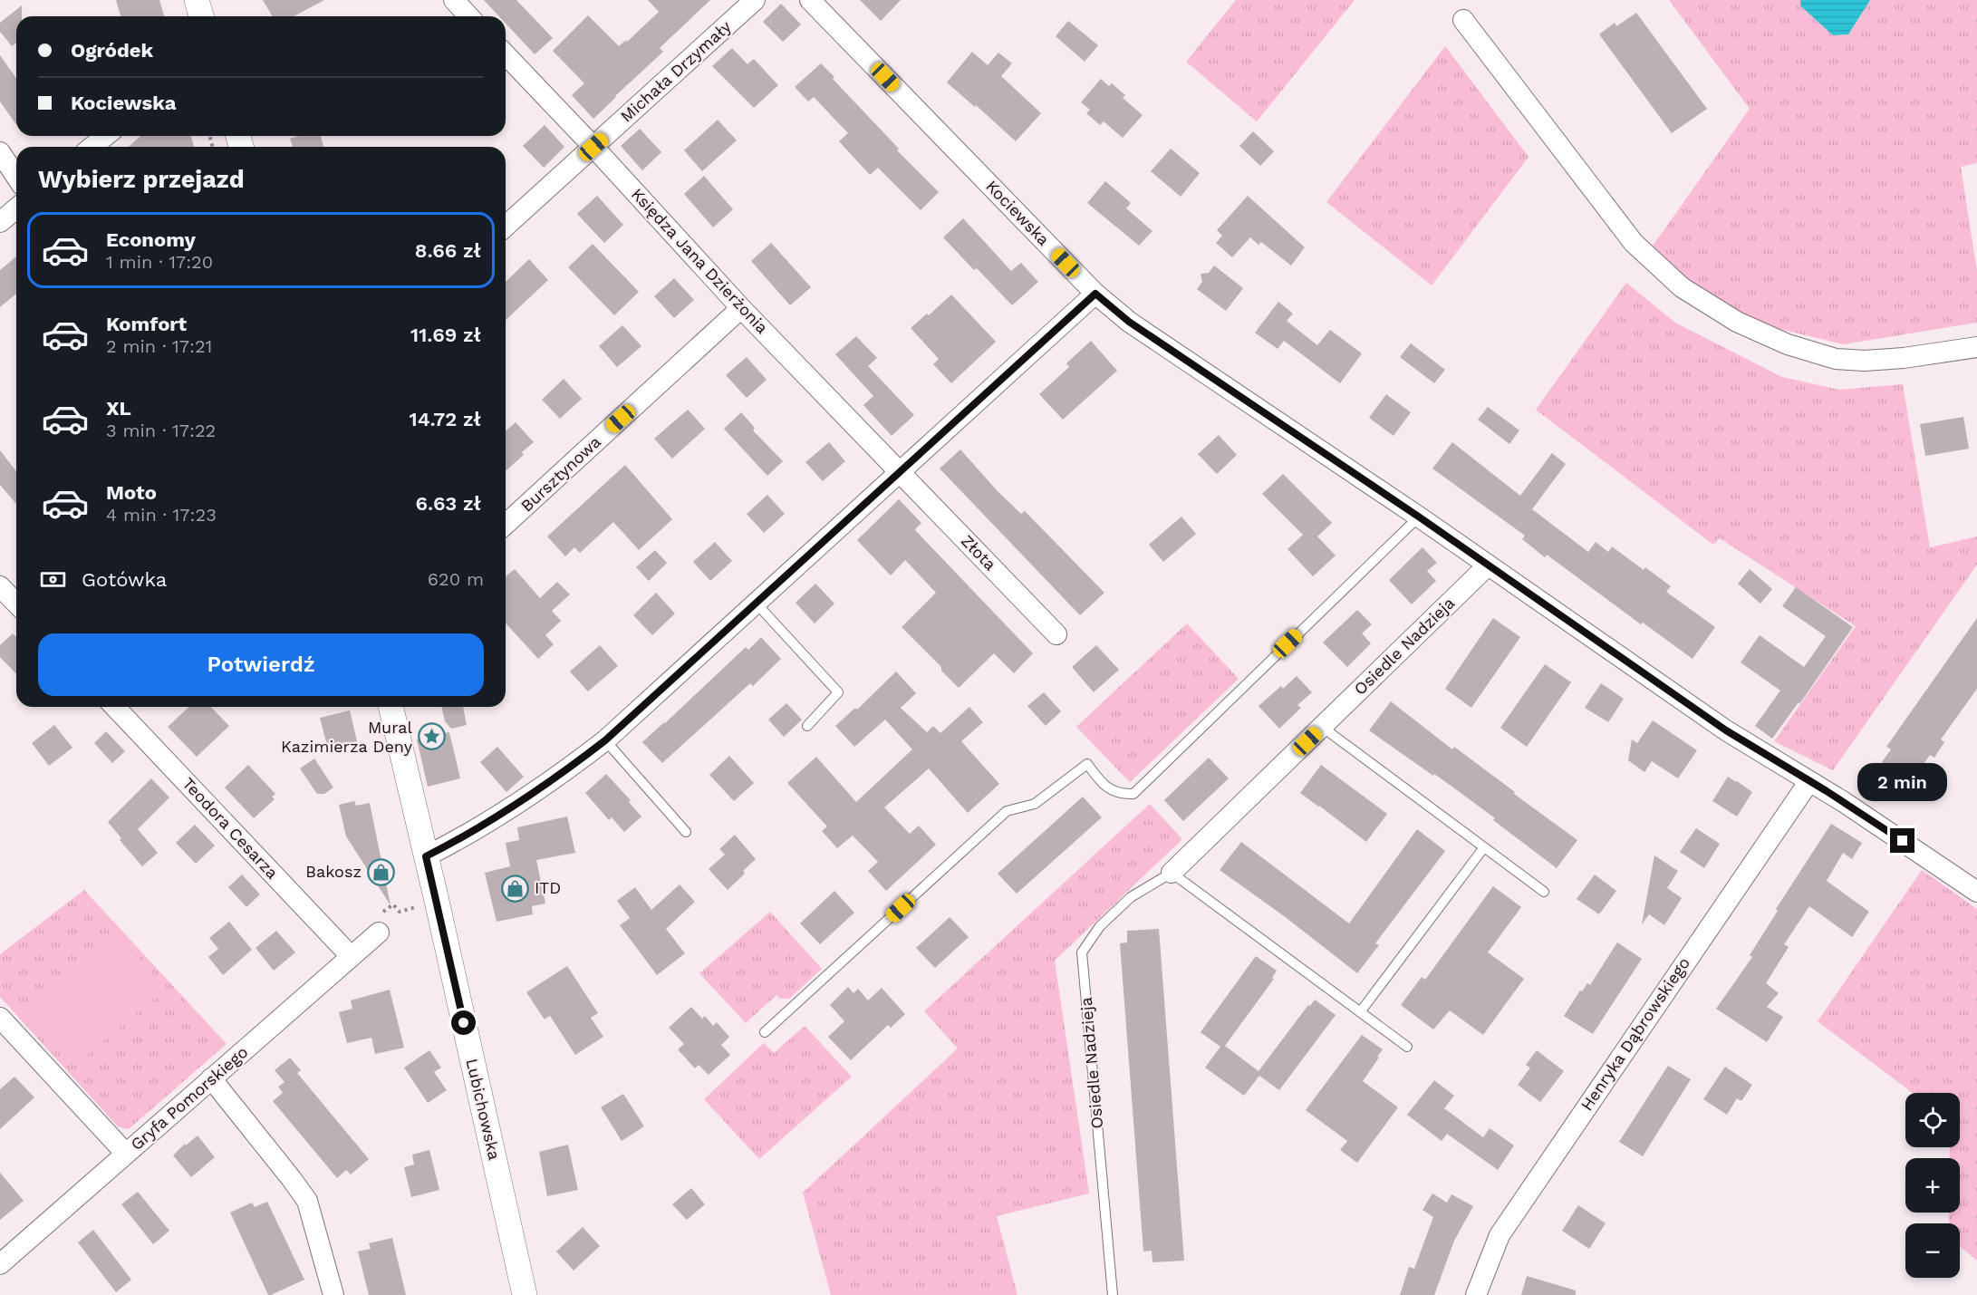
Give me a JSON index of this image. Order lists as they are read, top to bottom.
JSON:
{
  "streets": {
    "street": [
      "Michała Drzymały",
      "Kociewska",
      "Księdza Jana Dzierżonia",
      "Bursztynowa",
      "Złota",
      "Osiedle Nadzieja",
      "Teodora Cesarza",
      "Henryka Dąbrowskiego",
      "Gryfa Pomorskiego",
      "Lubichowska"
    ]
  },
  "crossings": [
    ["Michała Drzymały", "Księdza Jana Dzierżonia"],
    ["Kociewska", "Osiedle Nadzieja"],
    ["Kociewska", "Henryka Dąbrowskiego"],
    ["Księdza Jana Dzierżonia", "Bursztynowa"],
    ["Księdza Jana Dzierżonia", "Złota"],
    ["Teodora Cesarza", "Gryfa Pomorskiego"]
  ],
  "places": {
    "place": ["Mural Kazimierza Deny"],
    "shop": ["Bakosz", "ITD"]
  },
  "page": {
    "banner": ["Ogródek", "Kociewska"],
    "heading": "Wybierz przejazd",
    "list": [
      {
        "name": "Economy",
        "note": "1 min · 17:20",
        "value": "8.66 zł"
      },
      {
        "name": "Komfort",
        "note": "2 min · 17:21",
        "value": "11.69 zł"
      },
      {
        "name": "XL",
        "note": "3 min · 17:22",
        "value": "14.72 zł"
      },
      {
        "name": "Moto",
        "note": "4 min · 17:23",
        "value": "6.63 zł"
      }
    ],
    "pay": ["Gotówka", "620 m"],
    "buttons": "Potwierdź",
    "bubble": "2 min",
    "map_buttons": ["+", "−"]
  }
}
